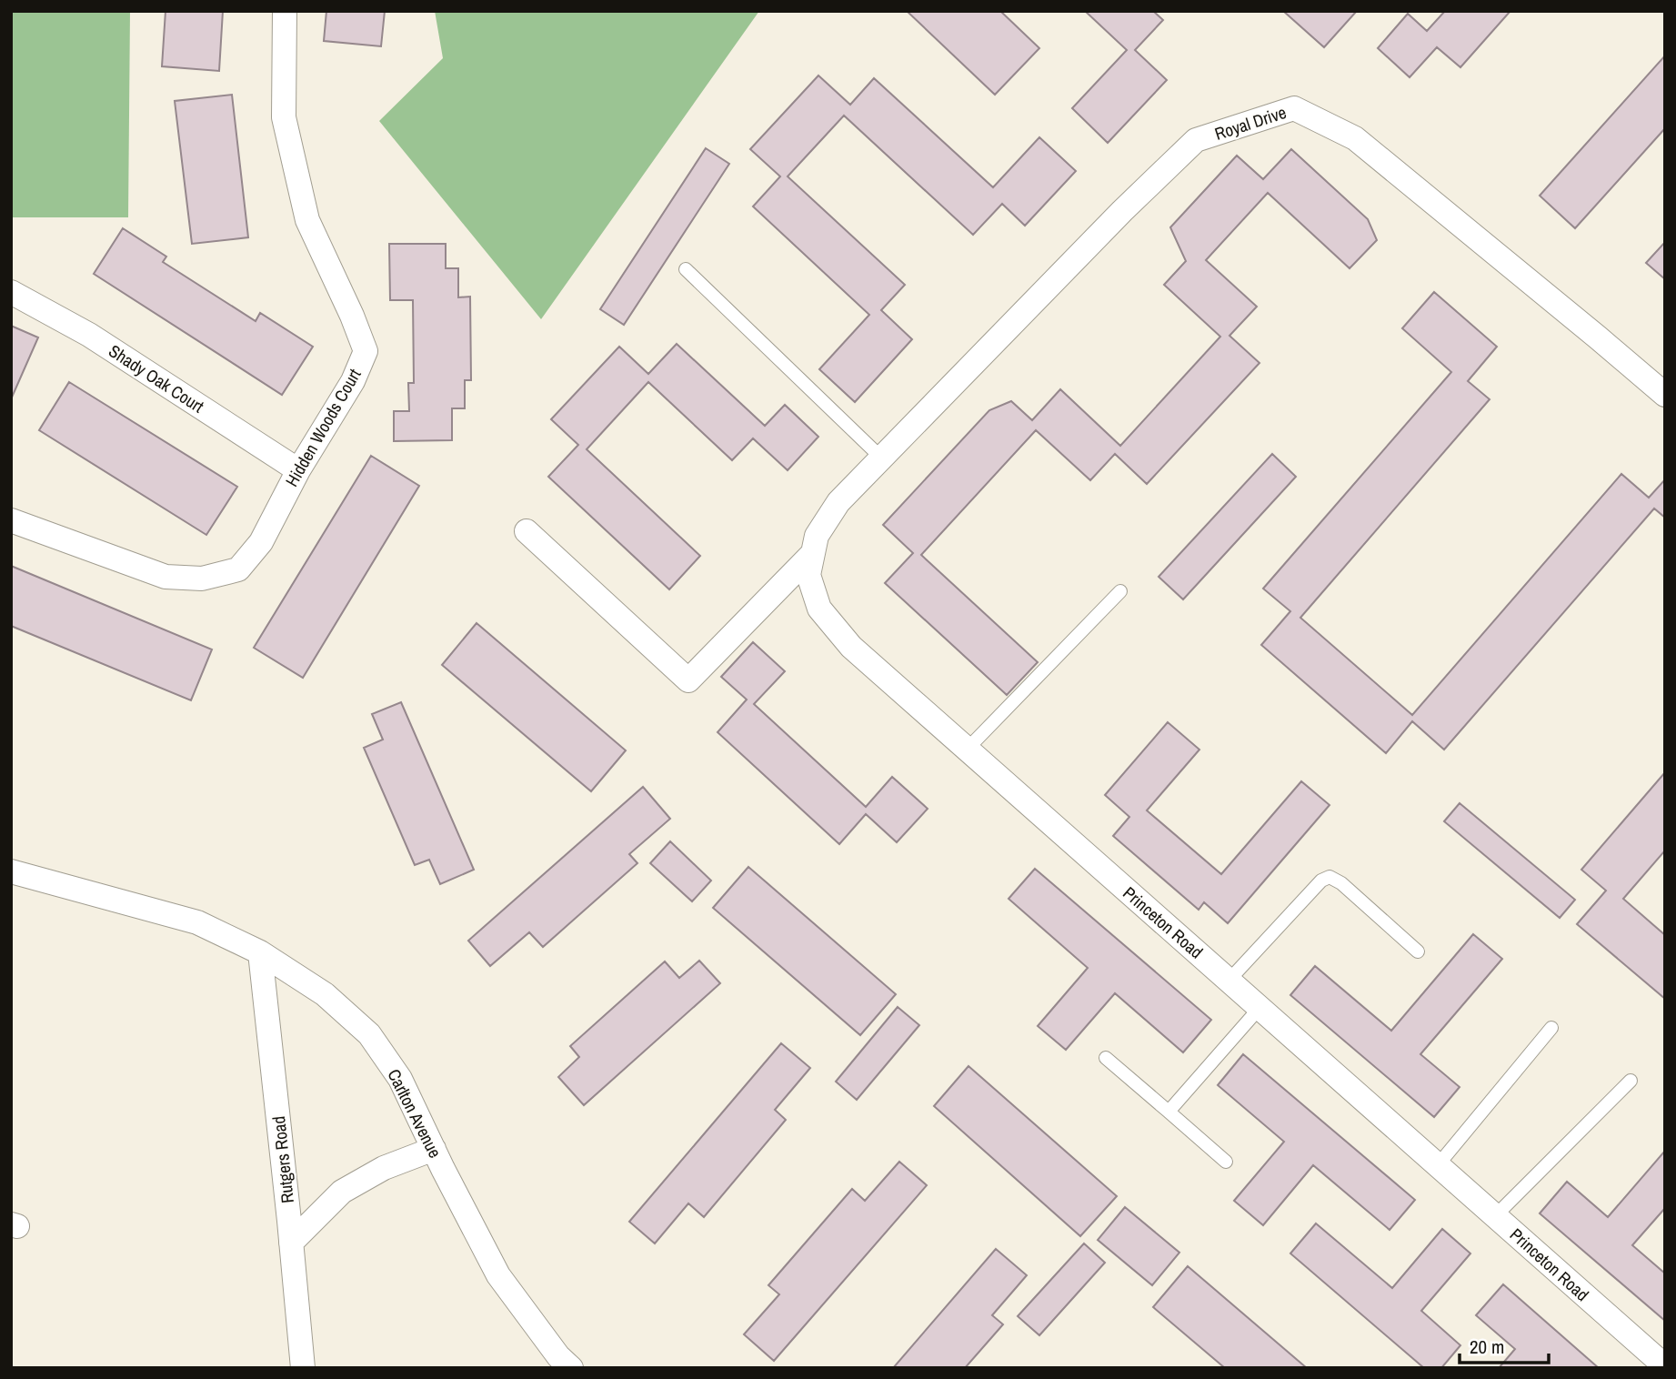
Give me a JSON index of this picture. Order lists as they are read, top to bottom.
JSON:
{
  "streets": {
    "street": [
      "Royal Drive",
      "Shady Oak Court",
      "Hidden Woods Court",
      "Princeton Road",
      "Carlton Avenue",
      "Rutgers Road"
    ]
  },
  "crossings": [
    ["Royal Drive", "Princeton Road"],
    ["Shady Oak Court", "Hidden Woods Court"],
    ["Carlton Avenue", "Rutgers Road"]
  ],
  "scale_bar": "20 m"
}
